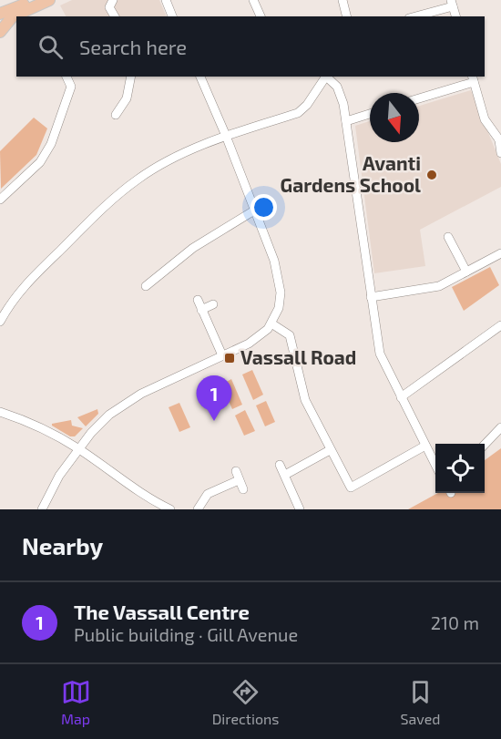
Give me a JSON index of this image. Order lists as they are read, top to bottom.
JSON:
{
  "places": {
    "other": ["Avanti Gardens School"],
    "transit": ["Vassall Road"]
  },
  "north": "bottom",
  "page": {
    "search": "Search here",
    "pins": "1",
    "heading": "Nearby",
    "list": [
      {
        "mark": "1",
        "name": "The Vassall Centre",
        "note": "Public building · Gill Avenue",
        "value": "210 m"
      }
    ],
    "nav": ["Map", "Directions", "Saved"]
  }
}
